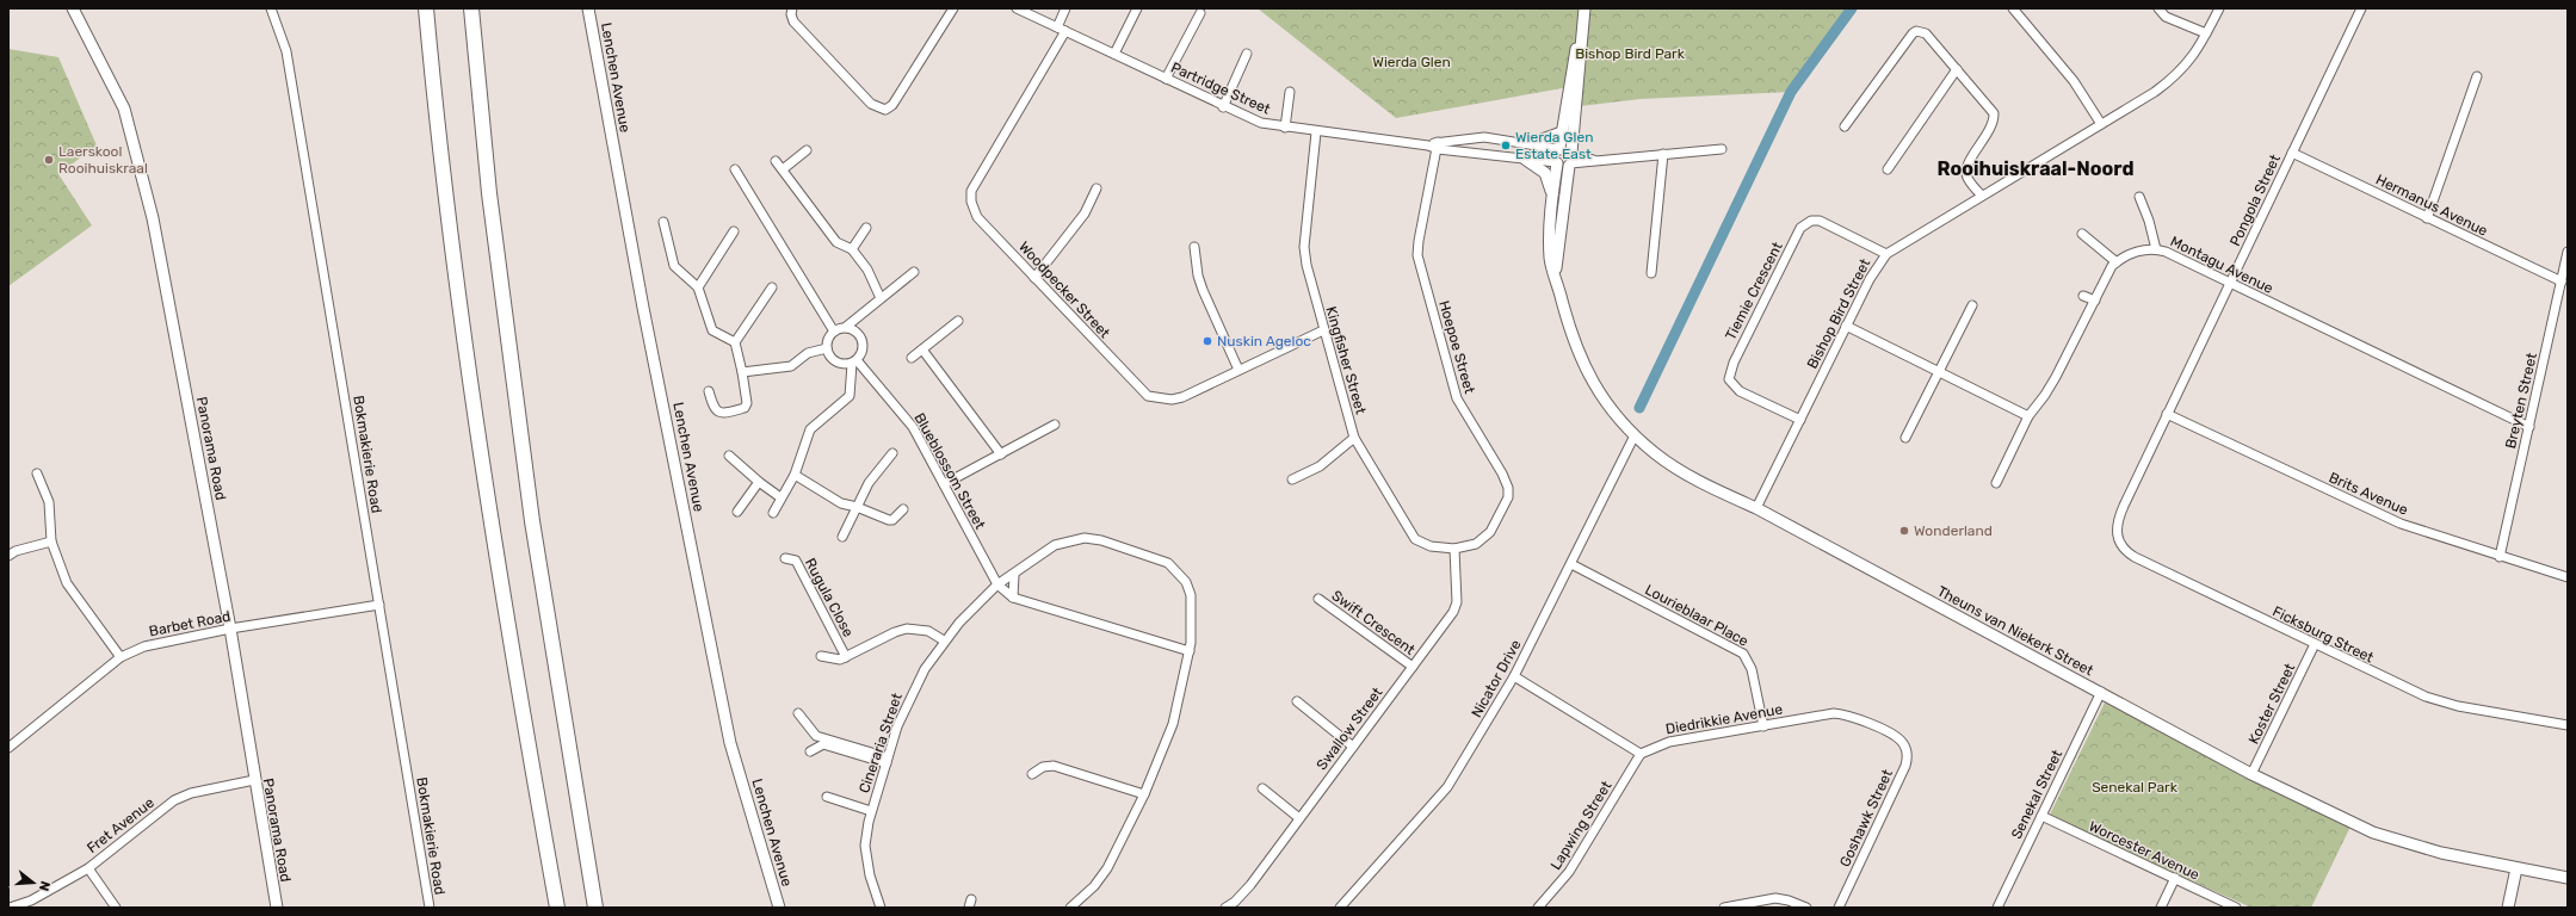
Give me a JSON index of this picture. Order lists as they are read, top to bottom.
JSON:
{
  "streets": {
    "street": [
      "Lenchen Avenue",
      "Partridge Street",
      "Pongola Street",
      "Hermanus Avenue",
      "Montagu Avenue",
      "Woodpecker Street",
      "Tiemie Crescent",
      "Bishop Bird Street",
      "Hoepoe Street",
      "Kingfisher Street",
      "Breyten Street",
      "Panorama Road",
      "Bokmakierie Road",
      "Blueblossom Street",
      "Brits Avenue",
      "Rugula Close",
      "Lourieblaar Place",
      "Swift Crescent",
      "Barbet Road",
      "Theuns van Niekerk Street",
      "Ficksburg Street",
      "Nicator Drive",
      "Koster Street",
      "Diedrikkie Avenue",
      "Swallow Street",
      "Cineraria Street",
      "Senekal Street",
      "Goshawk Street",
      "Fret Avenue",
      "Lapwing Street",
      "Worcester Avenue"
    ]
  },
  "crossings": [
    ["Partridge Street", "Woodpecker Street"],
    ["Partridge Street", "Hoepoe Street"],
    ["Partridge Street", "Kingfisher Street"],
    ["Partridge Street", "Theuns van Niekerk Street"],
    ["Pongola Street", "Hermanus Avenue"],
    ["Pongola Street", "Montagu Avenue"],
    ["Pongola Street", "Brits Avenue"],
    ["Pongola Street", "Ficksburg Street"],
    ["Hermanus Avenue", "Breyten Street"],
    ["Montagu Avenue", "Breyten Street"],
    ["Woodpecker Street", "Kingfisher Street"],
    ["Tiemie Crescent", "Bishop Bird Street"],
    ["Bishop Bird Street", "Theuns van Niekerk Street"],
    ["Hoepoe Street", "Kingfisher Street"],
    ["Hoepoe Street", "Swallow Street"],
    ["Kingfisher Street", "Swallow Street"],
    ["Breyten Street", "Brits Avenue"],
    ["Panorama Road", "Barbet Road"],
    ["Panorama Road", "Fret Avenue"],
    ["Bokmakierie Road", "Barbet Road"],
    ["Blueblossom Street", "Cineraria Street"],
    ["Rugula Close", "Cineraria Street"],
    ["Lourieblaar Place", "Nicator Drive"],
    ["Lourieblaar Place", "Diedrikkie Avenue"],
    ["Swift Crescent", "Swallow Street"],
    ["Theuns van Niekerk Street", "Nicator Drive"],
    ["Theuns van Niekerk Street", "Koster Street"],
    ["Theuns van Niekerk Street", "Senekal Street"],
    ["Ficksburg Street", "Koster Street"],
    ["Diedrikkie Avenue", "Goshawk Street"],
    ["Diedrikkie Avenue", "Lapwing Street"],
    ["Senekal Street", "Worcester Avenue"]
  ],
  "districts": ["Rooihuiskraal-Noord"],
  "parks": ["Bishop Bird Park", "Wierda Glen", "Senekal Park"],
  "places": [
    "Wierda Glen Estate East",
    "Laerskool Rooihuiskraal",
    "Nuskin Ageloc",
    "Wonderland"
  ],
  "north": "right"
}
